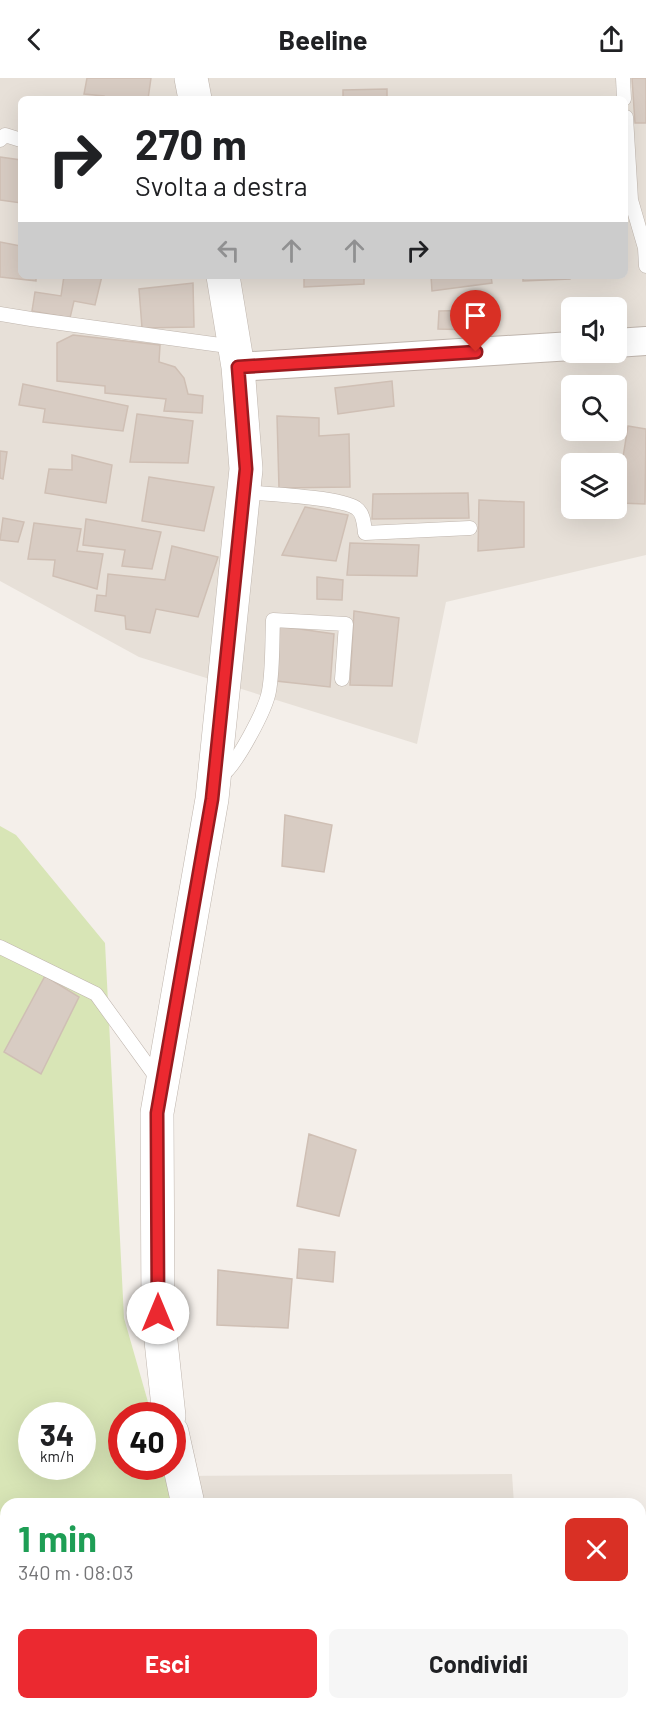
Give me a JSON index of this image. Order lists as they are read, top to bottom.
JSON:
{
  "page": {
    "header": "Beeline",
    "turn": ["270 m", "Svolta a destra"],
    "speed": "34 km/h",
    "limit": "40",
    "heading": ["1 min", "340 m · 08:03"],
    "buttons": ["Esci", "Condividi"]
  }
}
